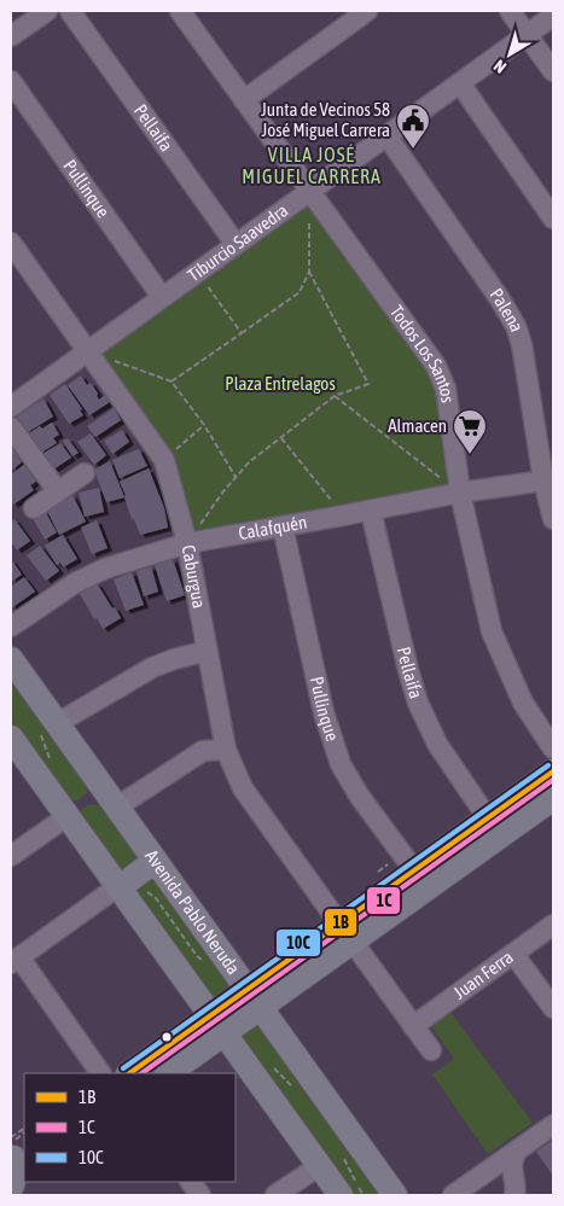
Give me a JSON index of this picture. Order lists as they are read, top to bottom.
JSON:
{
  "streets": {
    "main road": ["Avenida Pablo Neruda"],
    "street": [
      "Pellaifa",
      "Pullinque",
      "Tiburcio Saavedra",
      "Palena",
      "Todos Los Santos",
      "Calafquén",
      "Caburgua",
      "Juan Ferra"
    ]
  },
  "crossings": [
    ["Pellaifa", "Tiburcio Saavedra"],
    ["Pellaifa", "Calafquén"],
    ["Pullinque", "Tiburcio Saavedra"],
    ["Pullinque", "Calafquén"],
    ["Tiburcio Saavedra", "Palena"],
    ["Tiburcio Saavedra", "Todos Los Santos"],
    ["Tiburcio Saavedra", "Caburgua"],
    ["Palena", "Calafquén"],
    ["Todos Los Santos", "Calafquén"],
    ["Calafquén", "Caburgua"],
    ["Caburgua", "Juan Ferra"]
  ],
  "districts": ["VILLA JOSÉ MIGUEL CARRERA"],
  "parks": ["Plaza Entrelagos"],
  "places": {
    "public building": ["Junta de Vecinos 58 José Miguel Carrera"],
    "supermarket": ["Almacen"]
  },
  "lines": ["transit line 10C", "transit line 1B", "transit line 1C"],
  "legend": ["1B", "1C", "10C"],
  "north": "bottom left"
}
